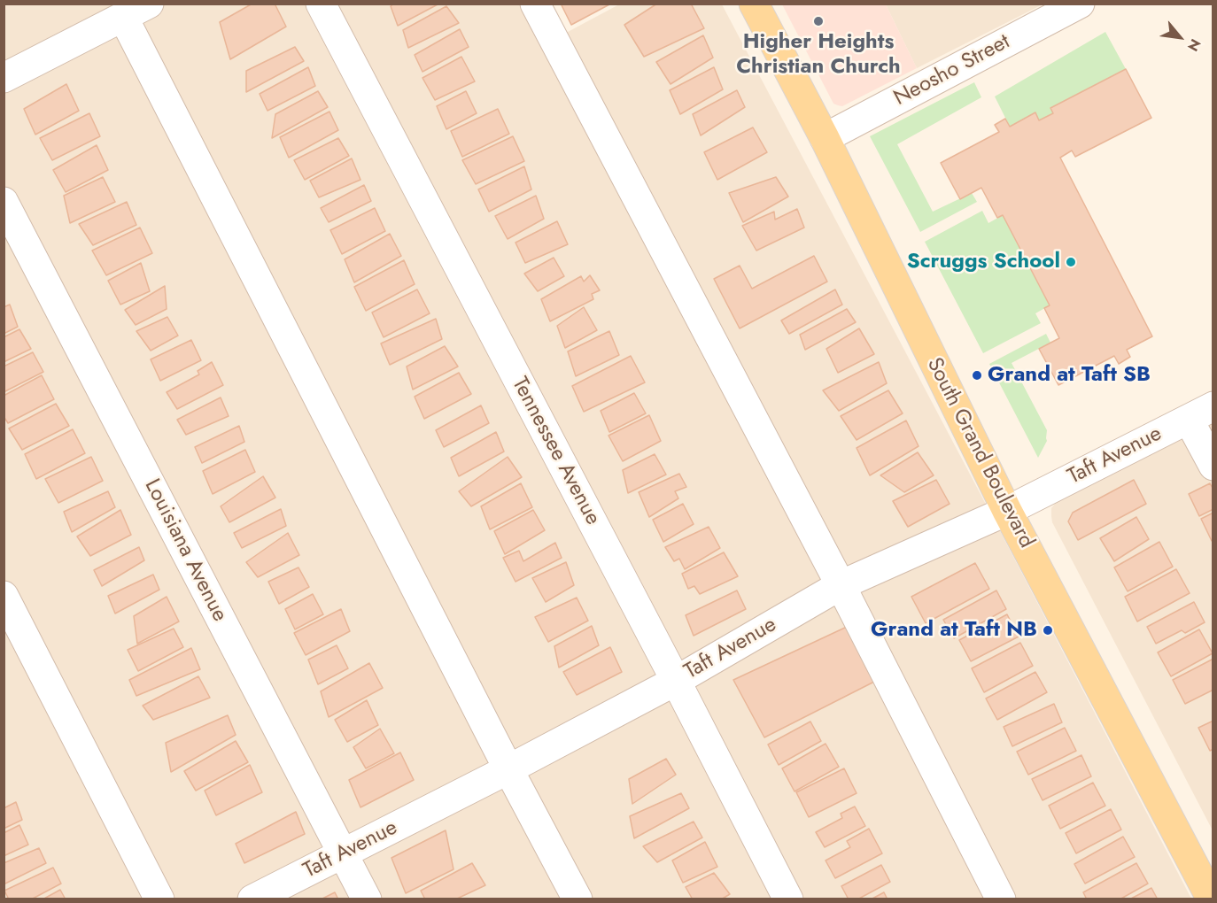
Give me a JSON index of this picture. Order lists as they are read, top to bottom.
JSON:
{
  "streets": {
    "main road": ["South Grand Boulevard"],
    "street": [
      "Neosho Street",
      "Tennessee Avenue",
      "Taft Avenue",
      "Louisiana Avenue"
    ]
  },
  "crossings": [
    ["Neosho Street", "South Grand Boulevard"],
    ["Tennessee Avenue", "Taft Avenue"],
    ["South Grand Boulevard", "Taft Avenue"],
    ["Taft Avenue", "Louisiana Avenue"]
  ],
  "places": [
    "Higher Heights Christian Church",
    "Scruggs School",
    "Grand at Taft SB",
    "Grand at Taft NB"
  ],
  "north": "bottom right"
}
